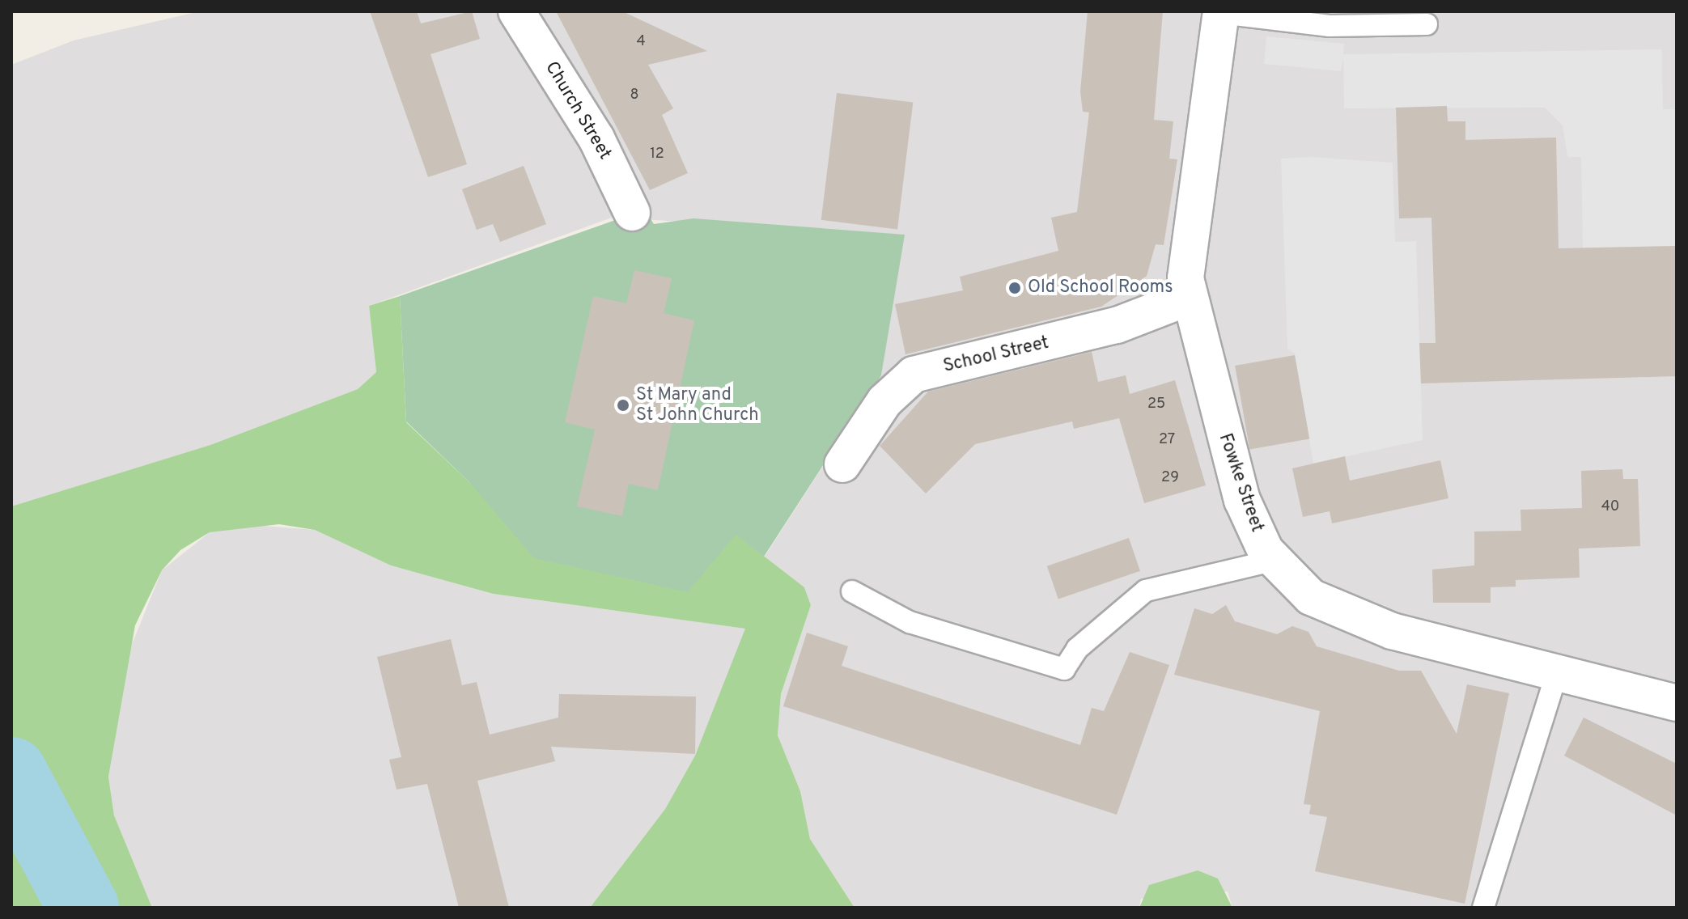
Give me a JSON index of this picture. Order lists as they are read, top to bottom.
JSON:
{
  "streets": {
    "street": ["Church Street", "School Street", "Fowke Street"]
  },
  "crossings": [
    ["School Street", "Fowke Street"]
  ],
  "places": ["Old School Rooms", "St Mary and St John Church"],
  "house_numbers": [
    "4",
    "8",
    "12",
    "25",
    "27",
    "29",
    "40"
  ]
}
